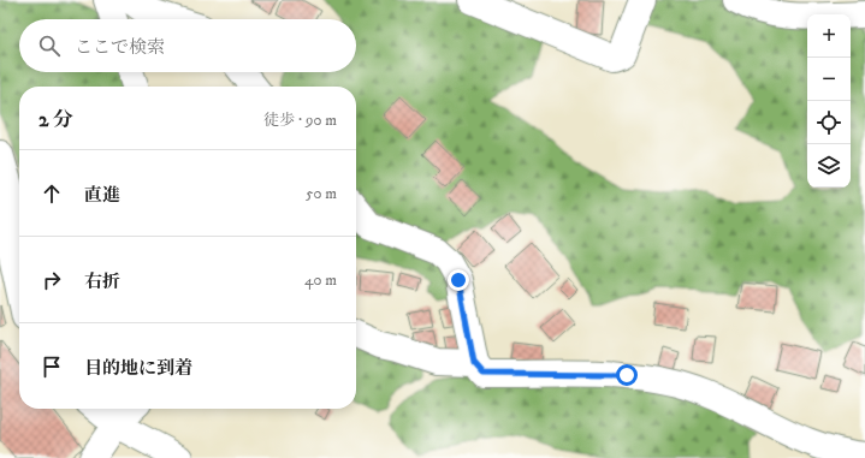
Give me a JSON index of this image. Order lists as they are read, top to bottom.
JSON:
{
  "page": {
    "map_buttons": ["+", "−"],
    "search": "ここで検索",
    "heading": ["2 分", "徒歩 · 90 m"],
    "list": [
      ["直進", "50 m"],
      ["右折", "40 m"],
      "目的地に到着"
    ]
  }
}
